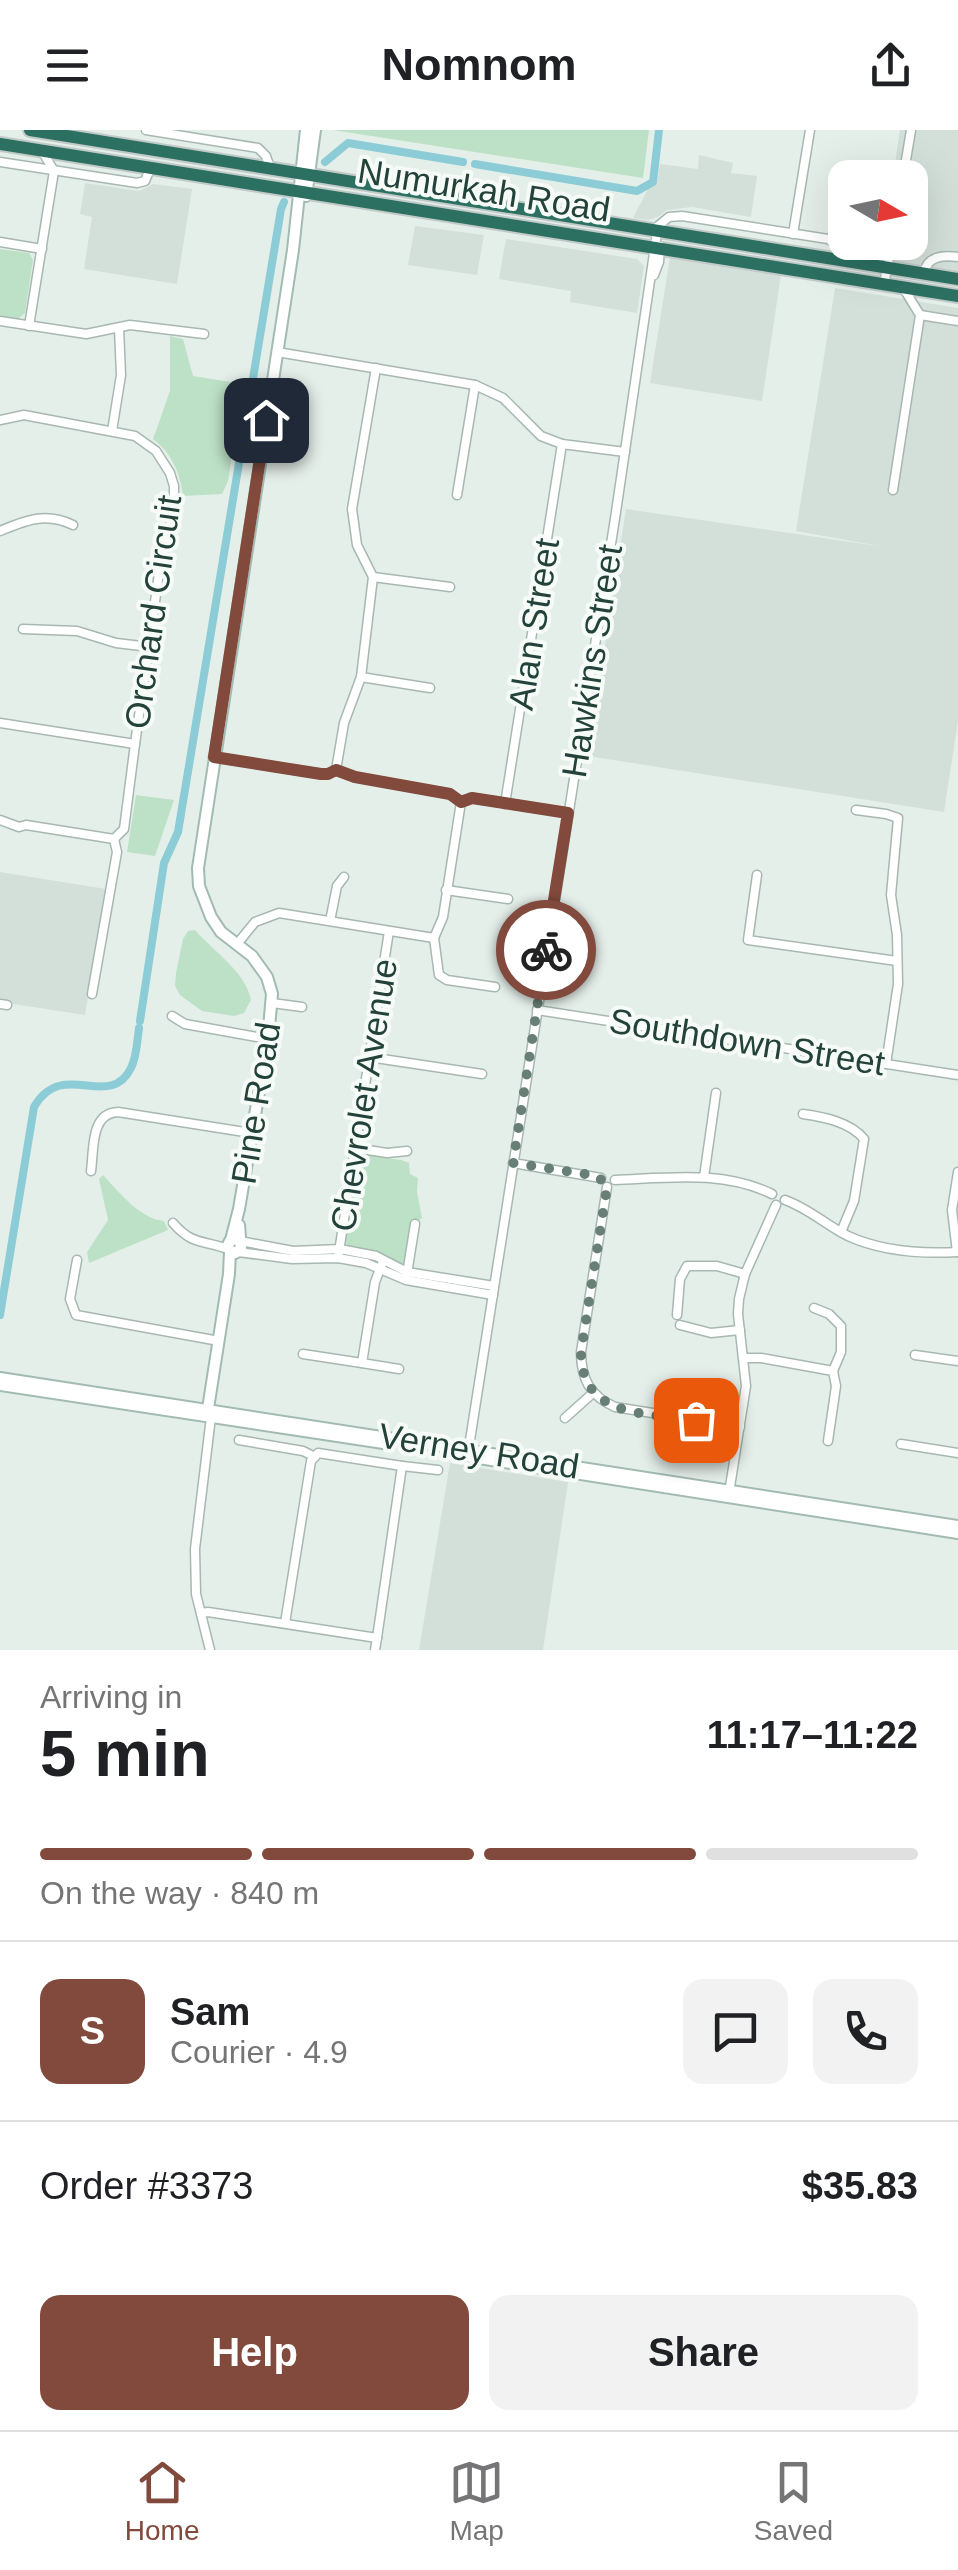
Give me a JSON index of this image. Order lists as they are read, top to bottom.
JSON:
{
  "streets": {
    "highway": ["Numurkah Road"],
    "street": [
      "Orchard Circuit",
      "Alan Street",
      "Hawkins Street",
      "Southdown Street",
      "Chevrolet Avenue",
      "Pine Road",
      "Verney Road"
    ]
  },
  "crossings": [
    ["Numurkah Road", "Hawkins Street"],
    ["Numurkah Road", "Pine Road"],
    ["Hawkins Street", "Southdown Street"],
    ["Hawkins Street", "Verney Road"],
    ["Pine Road", "Verney Road"]
  ],
  "north": "right",
  "page": {
    "header": "Nomnom",
    "heading": ["5 min", "Arriving in", "11:17–11:22"],
    "panel": [
      "Sam",
      "Courier · 4.9",
      "Order #3373",
      "$35.83"
    ],
    "bar": "On the way · 840 m",
    "round": "S",
    "buttons": ["Help", "Share"],
    "tabs": ["Home", "Map", "Saved"]
  }
}
